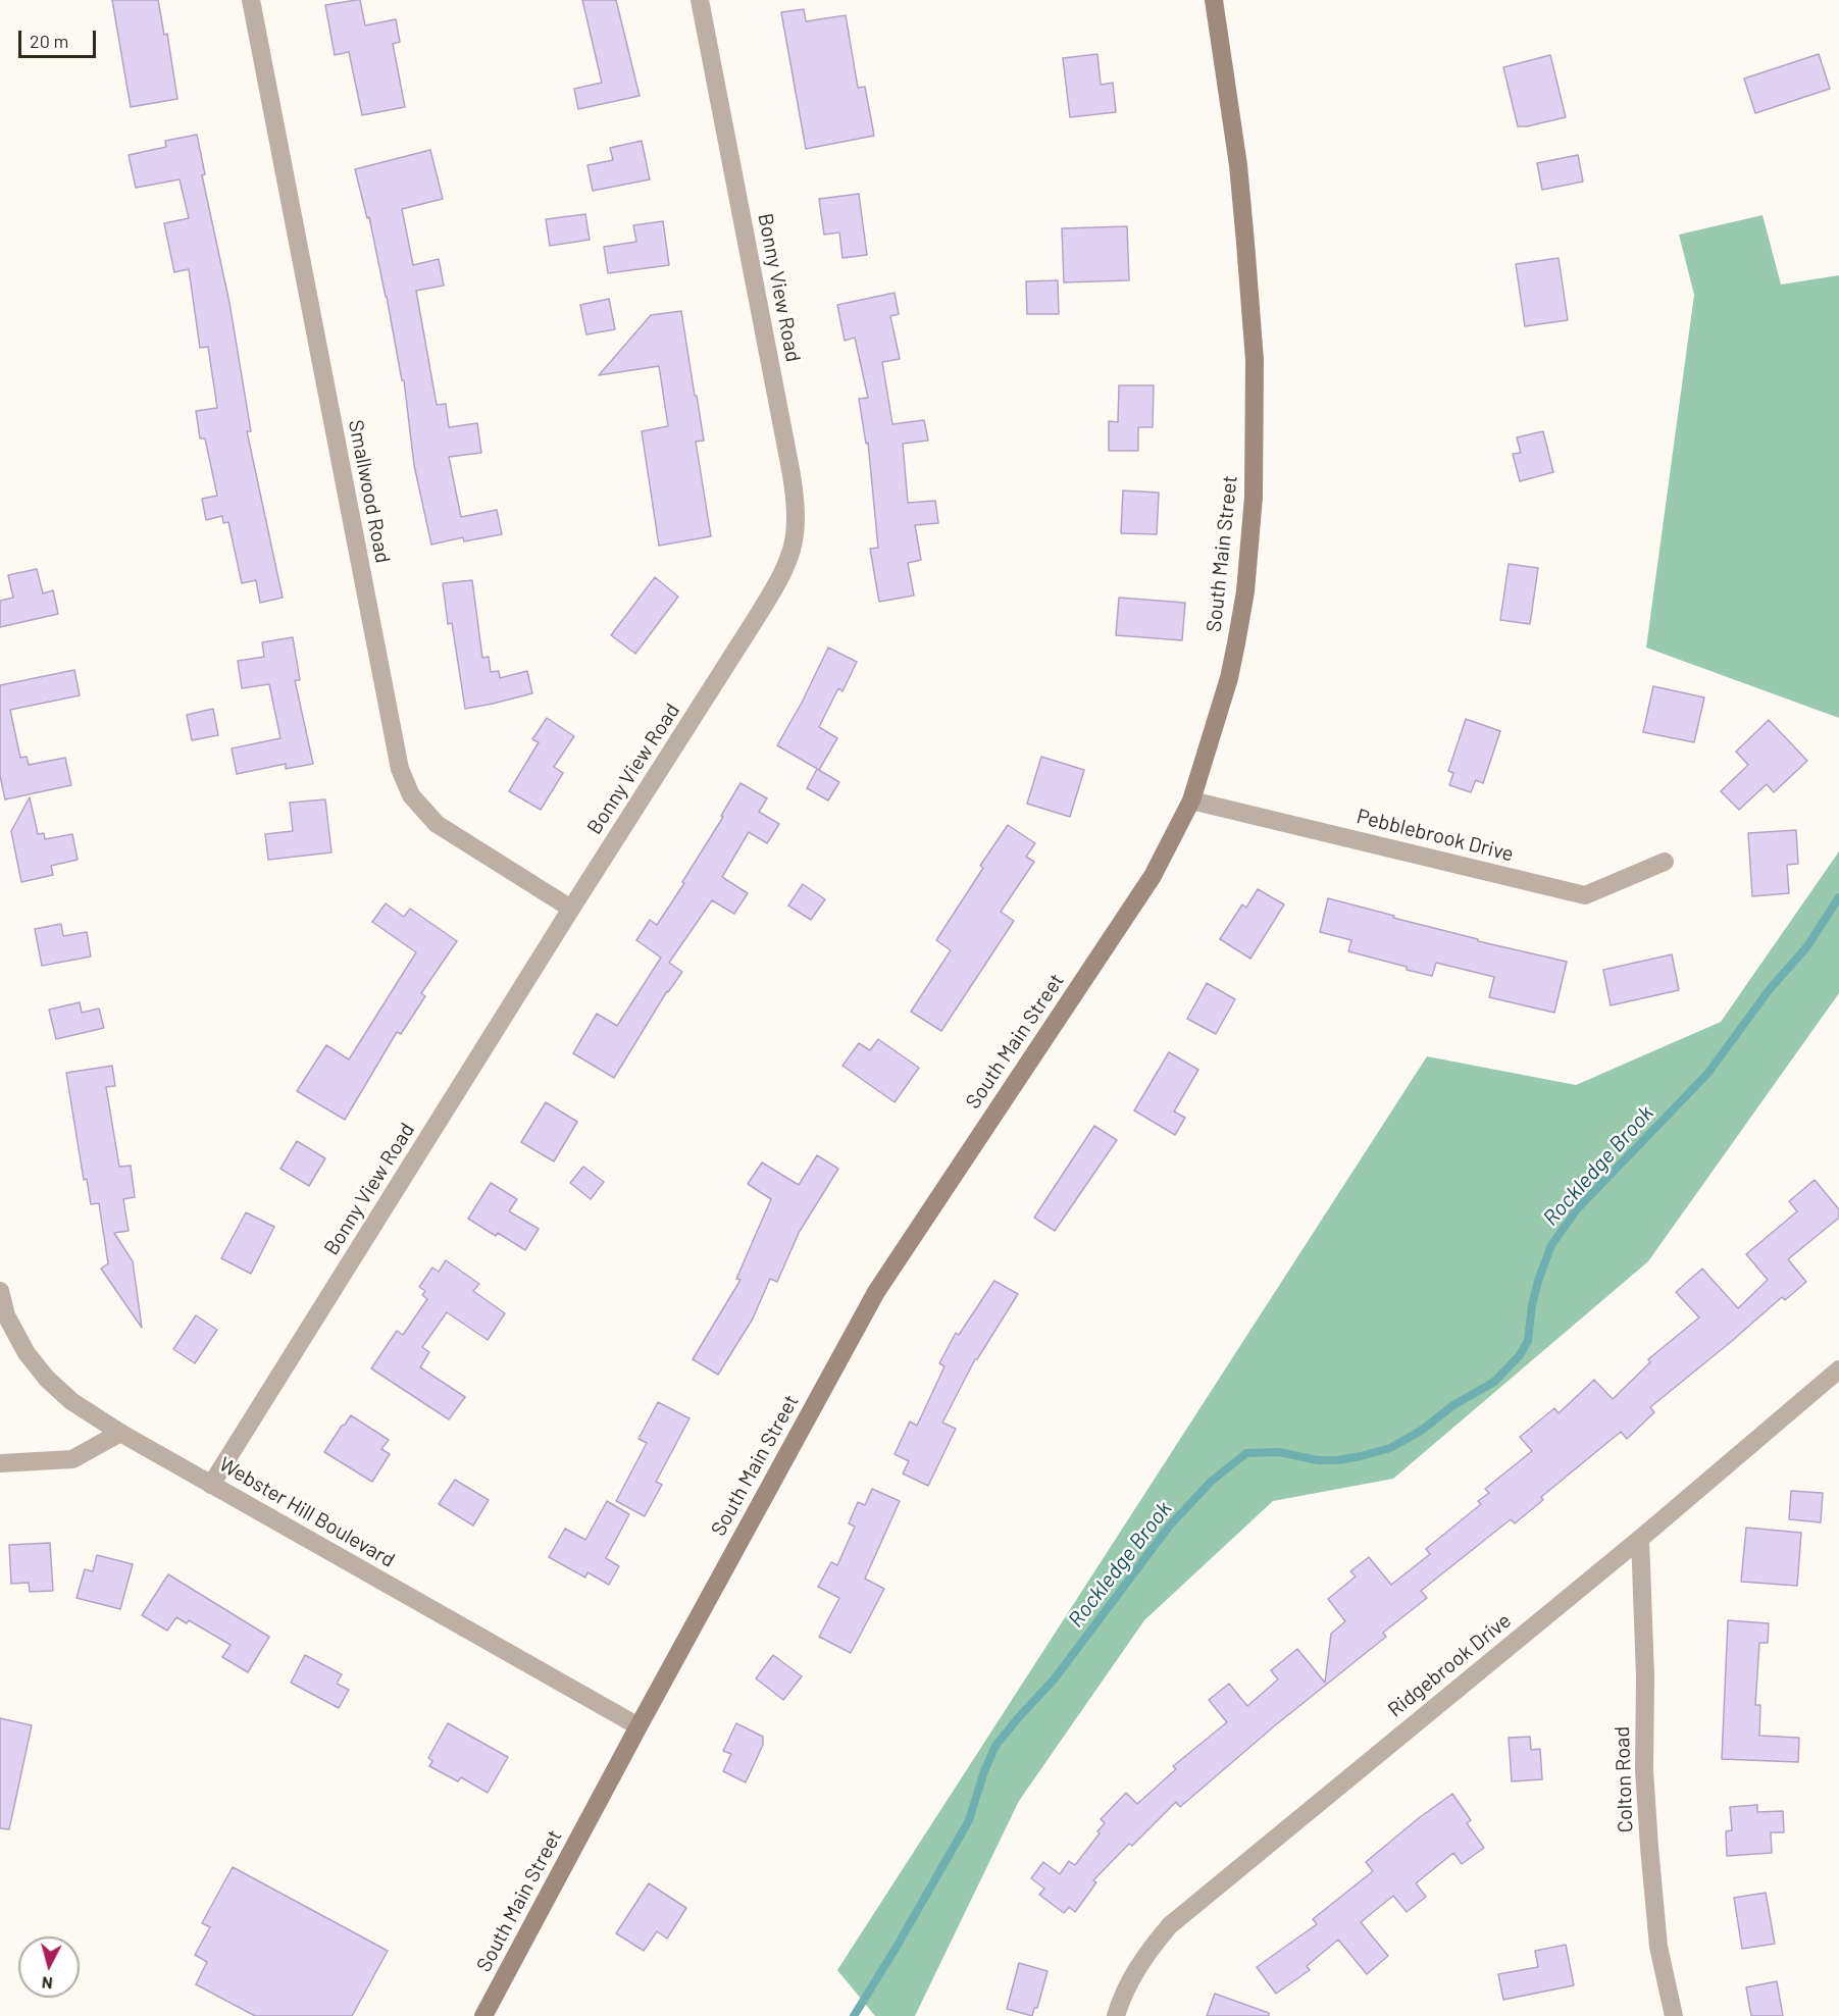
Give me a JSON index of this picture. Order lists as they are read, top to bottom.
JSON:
{
  "streets": {
    "main road": ["South Main Street"],
    "street": [
      "Bonny View Road",
      "Smallwood Road",
      "Pebblebrook Drive",
      "Webster Hill Boulevard",
      "Ridgebrook Drive",
      "Colton Road"
    ]
  },
  "crossings": [
    ["Bonny View Road", "Smallwood Road"],
    ["Bonny View Road", "Webster Hill Boulevard"],
    ["South Main Street", "Pebblebrook Drive"],
    ["South Main Street", "Webster Hill Boulevard"],
    ["Ridgebrook Drive", "Colton Road"]
  ],
  "water": ["Rockledge Brook"],
  "scale_bar": "20 m",
  "north": "bottom"
}
